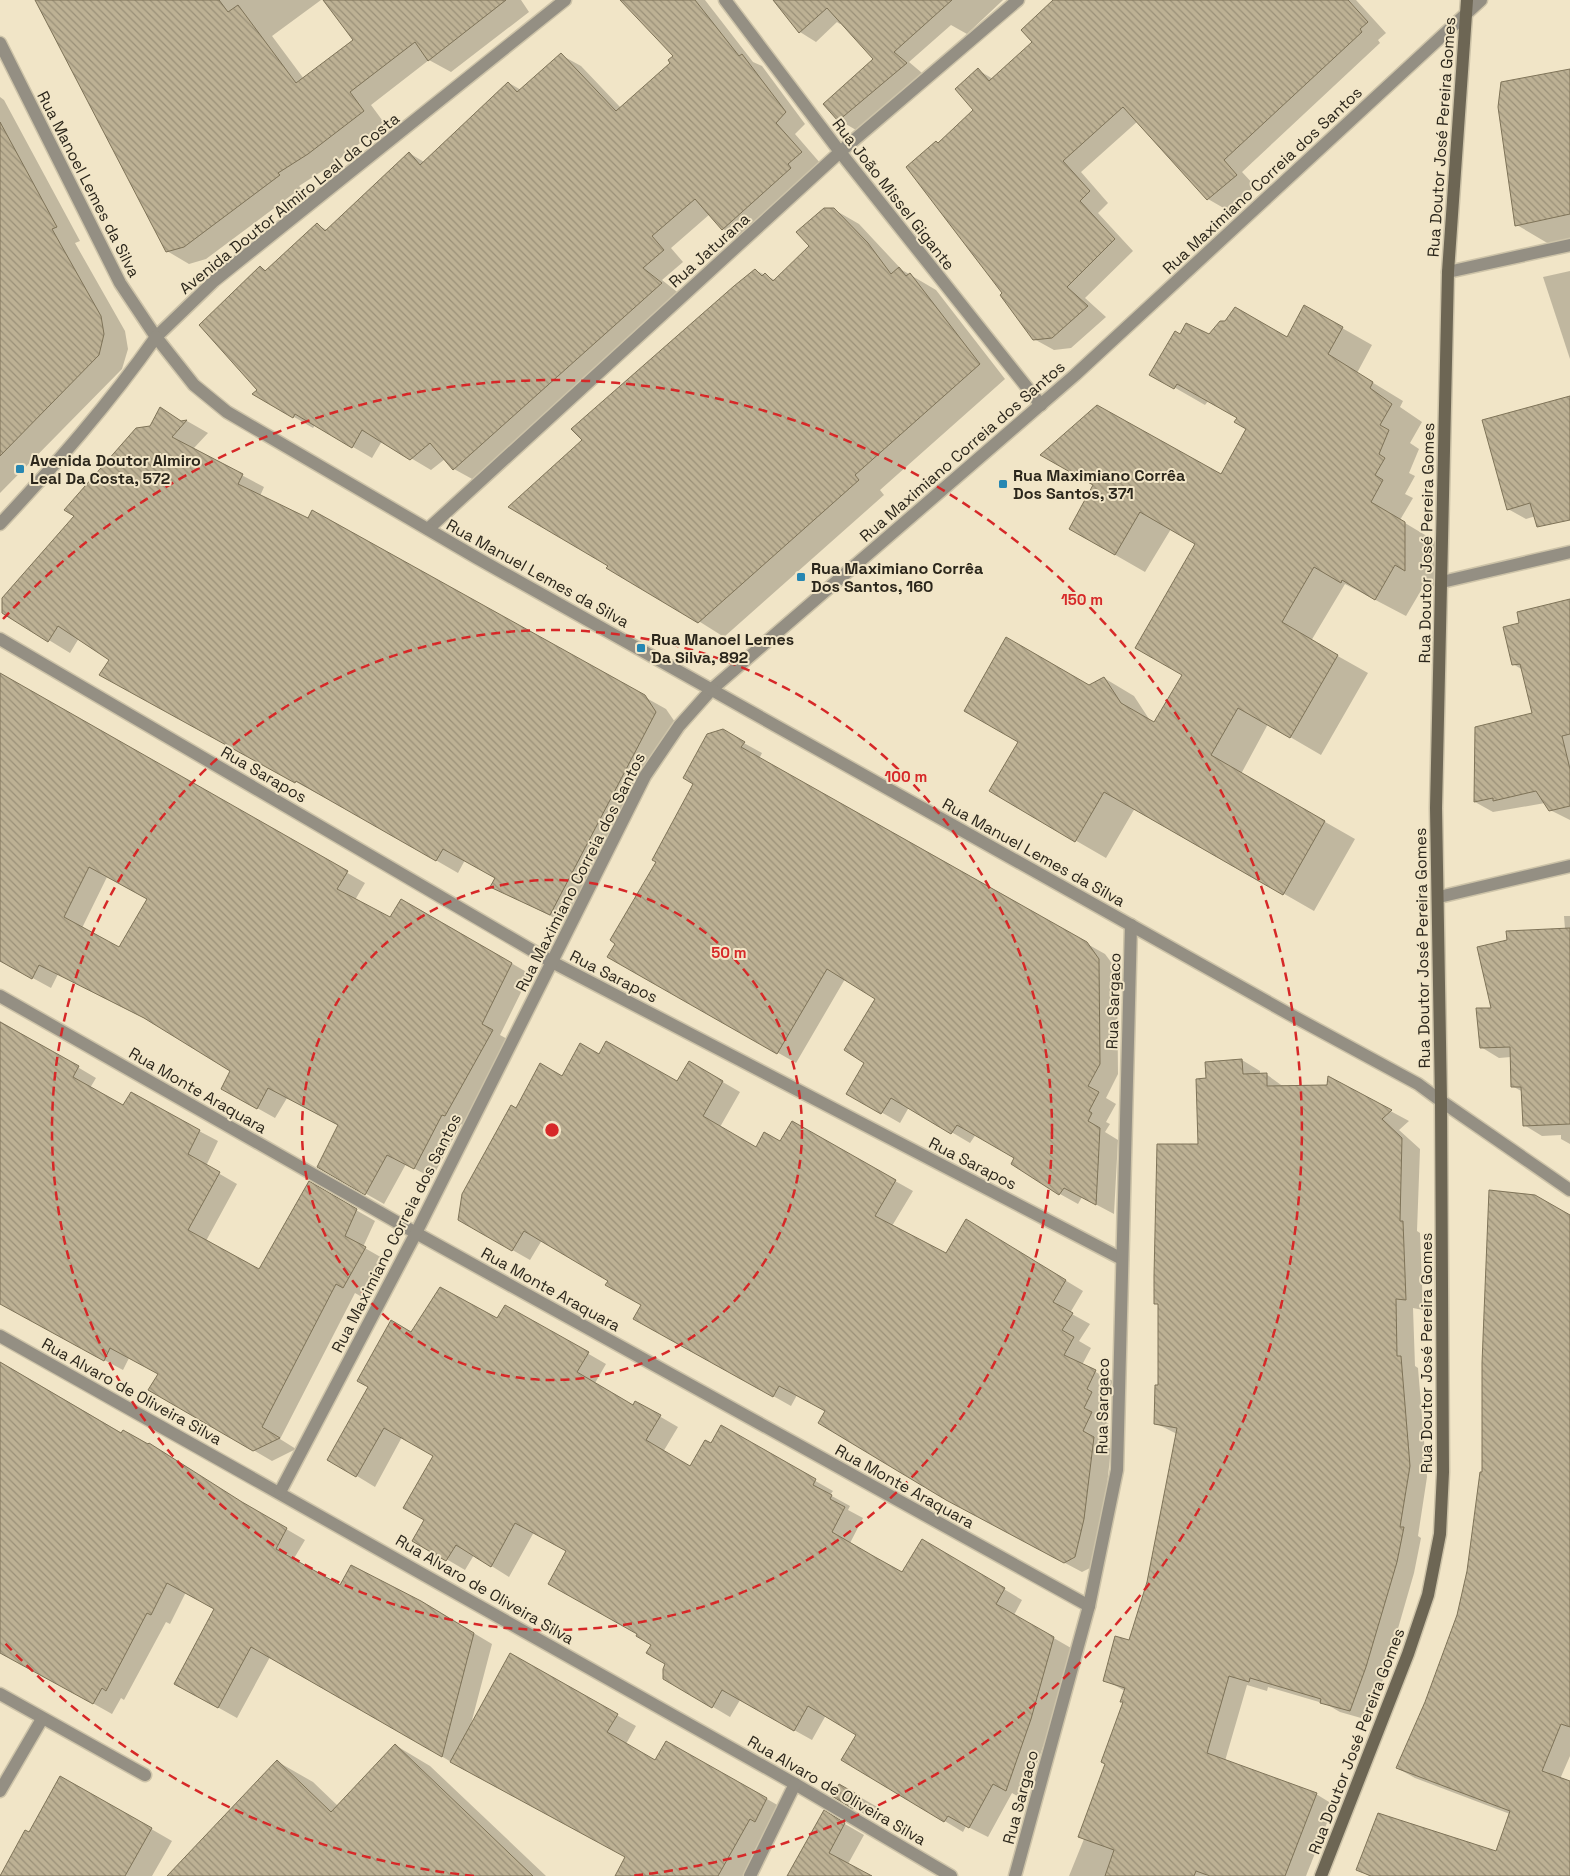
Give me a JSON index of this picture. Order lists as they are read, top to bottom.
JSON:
{
  "streets": {
    "main road": ["Rua Doutor José Pereira Gomes"],
    "street": [
      "Rua Maximiano Correia dos Santos",
      "Rua Manoel Lemes da Silva",
      "Rua João Missel Gigante",
      "Avenida Doutor Almiro Leal da Costa",
      "Rua Jaturana",
      "Rua Manuel Lemes da Silva",
      "Rua Sarapos",
      "Rua Sargaco",
      "Rua Monte Araquara",
      "Rua Alvaro de Oliveira Silva"
    ]
  },
  "crossings": [
    ["Rua Doutor José Pereira Gomes", "Rua Maximiano Correia dos Santos"],
    ["Rua Doutor José Pereira Gomes", "Rua Manuel Lemes da Silva"],
    ["Rua Maximiano Correia dos Santos", "Rua João Missel Gigante"],
    ["Rua Maximiano Correia dos Santos", "Rua Manuel Lemes da Silva"],
    ["Rua Maximiano Correia dos Santos", "Rua Sarapos"],
    ["Rua Maximiano Correia dos Santos", "Rua Monte Araquara"],
    ["Rua Maximiano Correia dos Santos", "Rua Alvaro de Oliveira Silva"],
    ["Rua Manoel Lemes da Silva", "Avenida Doutor Almiro Leal da Costa"],
    ["Rua Manoel Lemes da Silva", "Rua Manuel Lemes da Silva"],
    ["Rua João Missel Gigante", "Rua Jaturana"],
    ["Avenida Doutor Almiro Leal da Costa", "Rua Manuel Lemes da Silva"],
    ["Rua Jaturana", "Rua Manuel Lemes da Silva"],
    ["Rua Manuel Lemes da Silva", "Rua Sargaco"],
    ["Rua Sarapos", "Rua Sargaco"],
    ["Rua Sargaco", "Rua Monte Araquara"]
  ],
  "places": {
    "transit": [
      "Avenida Doutor Almiro Leal Da Costa, 572",
      "Rua Maximiano Corrêa Dos Santos, 371",
      "Rua Maximiano Corrêa Dos Santos, 160",
      "Rua Manoel Lemes Da Silva, 892"
    ]
  },
  "rings": ["150 m", "100 m", "50 m"]
}
